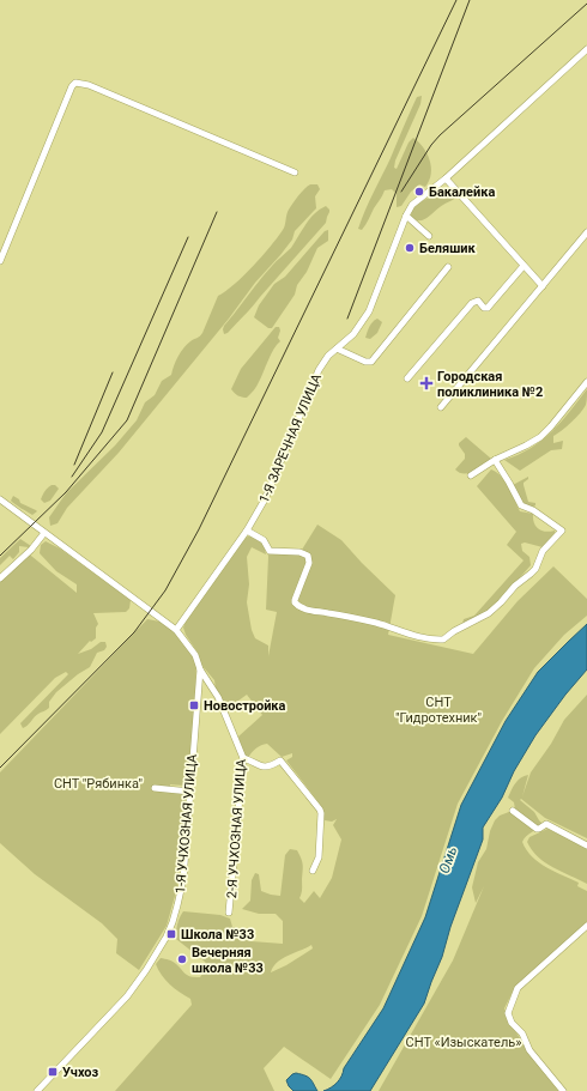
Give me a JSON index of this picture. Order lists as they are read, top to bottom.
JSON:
{
  "streets": {
    "street": ["1-Я ЗАРЕЧНАЯ УЛИЦА", "1-Я УЧХОЗНАЯ УЛИЦА", "2-Я УЧХОЗНАЯ УЛИЦА"]
  },
  "crossings": [
    ["1-Я ЗАРЕЧНАЯ УЛИЦА", "1-Я УЧХОЗНАЯ УЛИЦА"],
    ["1-Я УЧХОЗНАЯ УЛИЦА", "2-Я УЧХОЗНАЯ УЛИЦА"]
  ],
  "water": ["Омь"],
  "parks": ["СНТ \"Гидротехник\"", "СНТ \"Рябинка\"", "СНТ «Изыскатель»"],
  "places": {
    "other": ["Бакалейка", "Беляшик", "Вечерняя школа №33"],
    "health": ["Городская поликлиника №2"],
    "transit": ["Новостройка", "Школа №33", "Учхоз"]
  }
}
